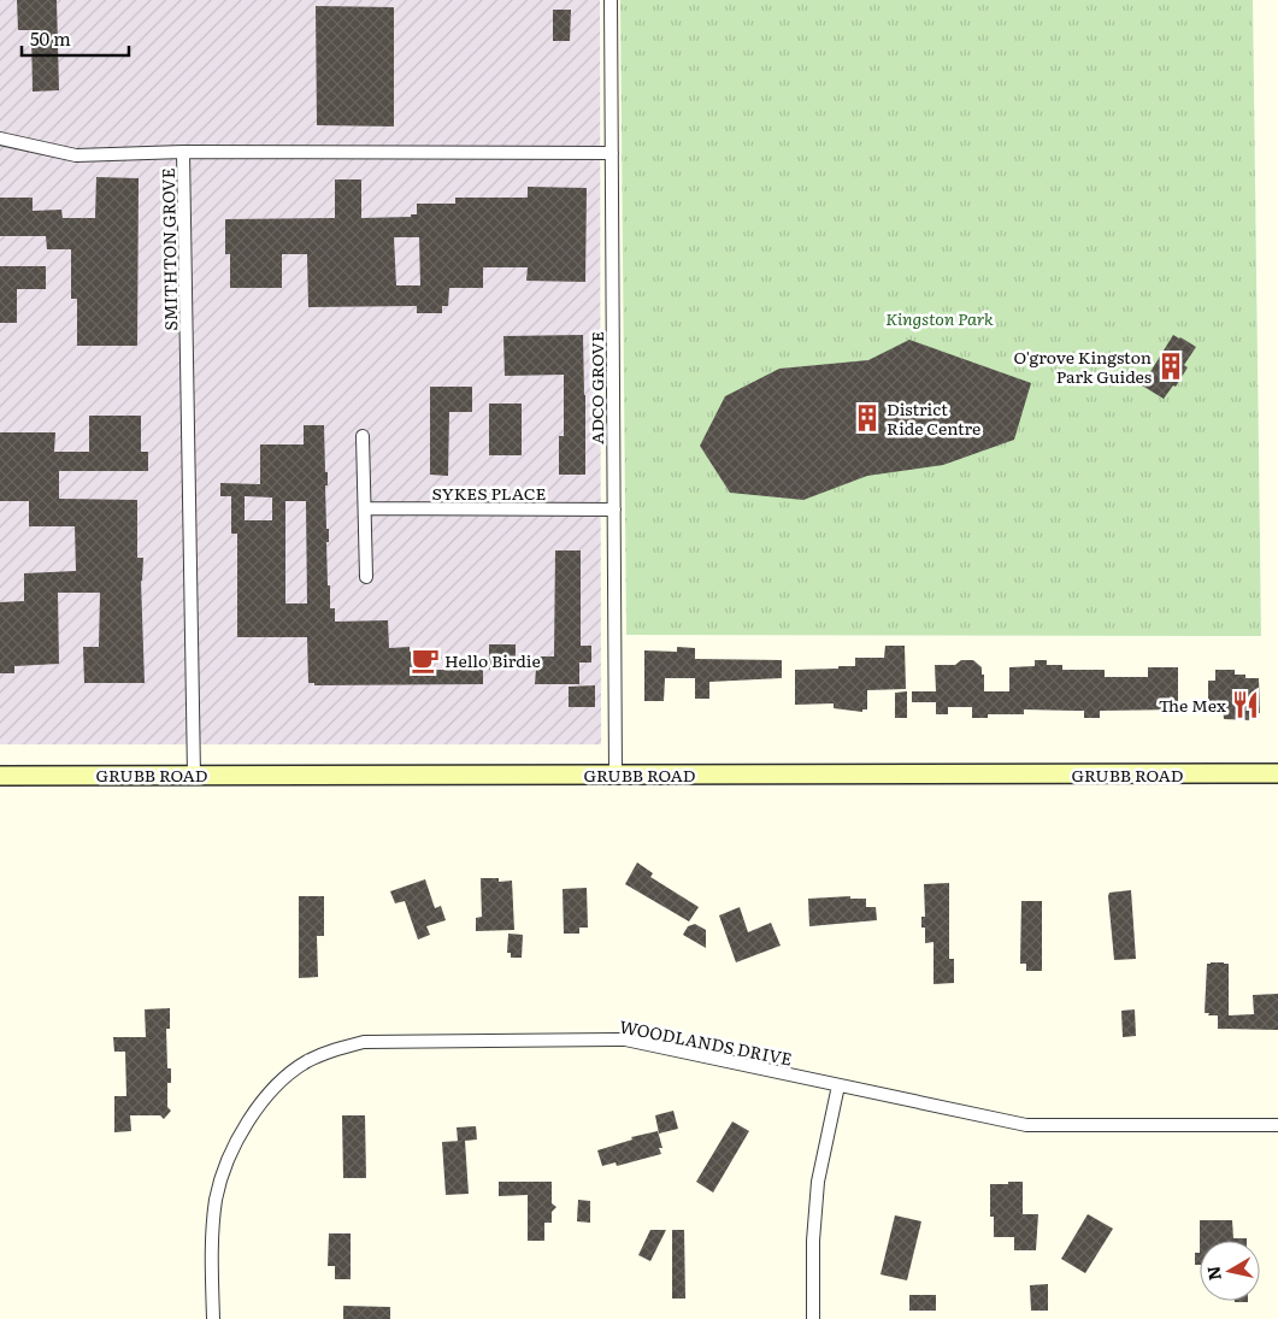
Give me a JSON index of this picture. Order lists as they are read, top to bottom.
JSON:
{
  "streets": {
    "main road": ["GRUBB ROAD"],
    "street": [
      "SMITHTON GROVE",
      "ADCO GROVE",
      "SYKES PLACE",
      "WOODLANDS DRIVE"
    ]
  },
  "crossings": [
    ["SMITHTON GROVE", "ADCO GROVE"],
    ["SMITHTON GROVE", "GRUBB ROAD"],
    ["ADCO GROVE", "SYKES PLACE"],
    ["ADCO GROVE", "GRUBB ROAD"]
  ],
  "parks": ["Kingston Park"],
  "places": {
    "building": ["O'grove Kingston Park Guides", "District Ride Centre"],
    "cafe": ["Hello Birdie"],
    "restaurant": ["The Mex"]
  },
  "scale_bar": "50 m",
  "north": "left"
}
